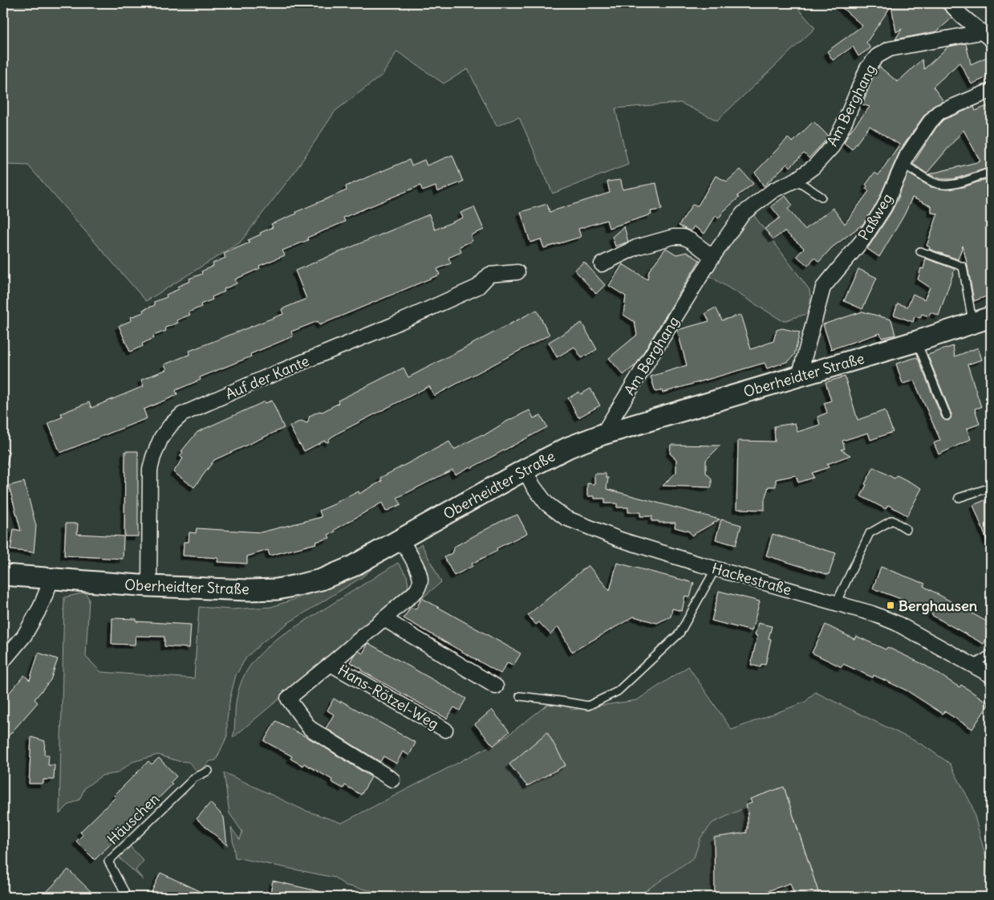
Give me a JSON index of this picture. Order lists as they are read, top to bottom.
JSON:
{
  "streets": {
    "street": [
      "Am Berghang",
      "Paßweg",
      "Oberheidter Straße",
      "Auf der Kante",
      "Hackestraße",
      "Hans-Rötzel-Weg"
    ],
    "lane": ["Häuschen"]
  },
  "crossings": [
    ["Am Berghang", "Oberheidter Straße"],
    ["Paßweg", "Oberheidter Straße"],
    ["Oberheidter Straße", "Auf der Kante"],
    ["Oberheidter Straße", "Hackestraße"],
    ["Oberheidter Straße", "Hans-Rötzel-Weg"]
  ],
  "places": {
    "transit": ["Berghausen"]
  }
}
